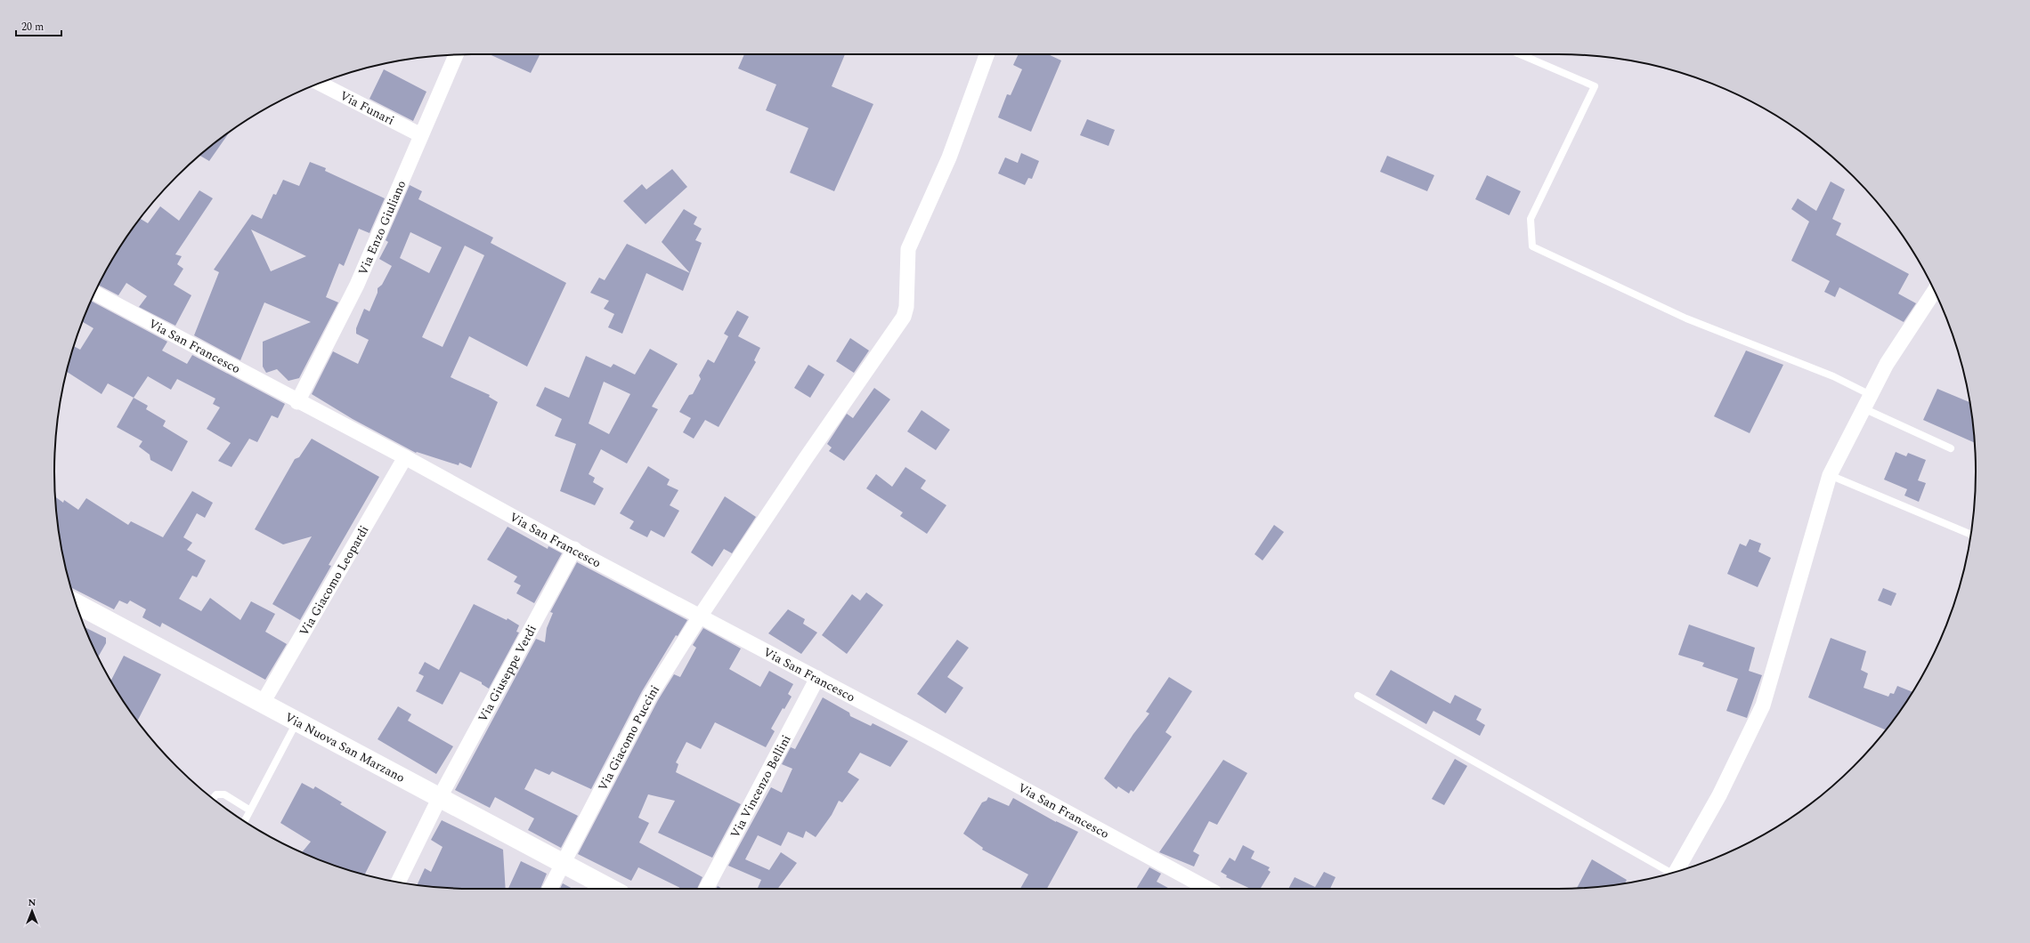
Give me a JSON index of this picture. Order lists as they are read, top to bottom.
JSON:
{
  "streets": {
    "main road": ["Via Nuova San Marzano"],
    "street": [
      "Via Funari",
      "Via Enzo Giuliano",
      "Via San Francesco",
      "Via Giacomo Leopardi",
      "Via Giuseppe Verdi",
      "Via Giacomo Puccini",
      "Via Vincenzo Bellini"
    ]
  },
  "crossings": [
    ["Via Funari", "Via Enzo Giuliano"],
    ["Via Enzo Giuliano", "Via San Francesco"],
    ["Via San Francesco", "Via Giacomo Leopardi"],
    ["Via San Francesco", "Via Giuseppe Verdi"],
    ["Via San Francesco", "Via Giacomo Puccini"],
    ["Via San Francesco", "Via Vincenzo Bellini"],
    ["Via Giacomo Leopardi", "Via Nuova San Marzano"],
    ["Via Giuseppe Verdi", "Via Nuova San Marzano"],
    ["Via Giacomo Puccini", "Via Nuova San Marzano"]
  ],
  "scale_bar": "20 m",
  "north": "top"
}
